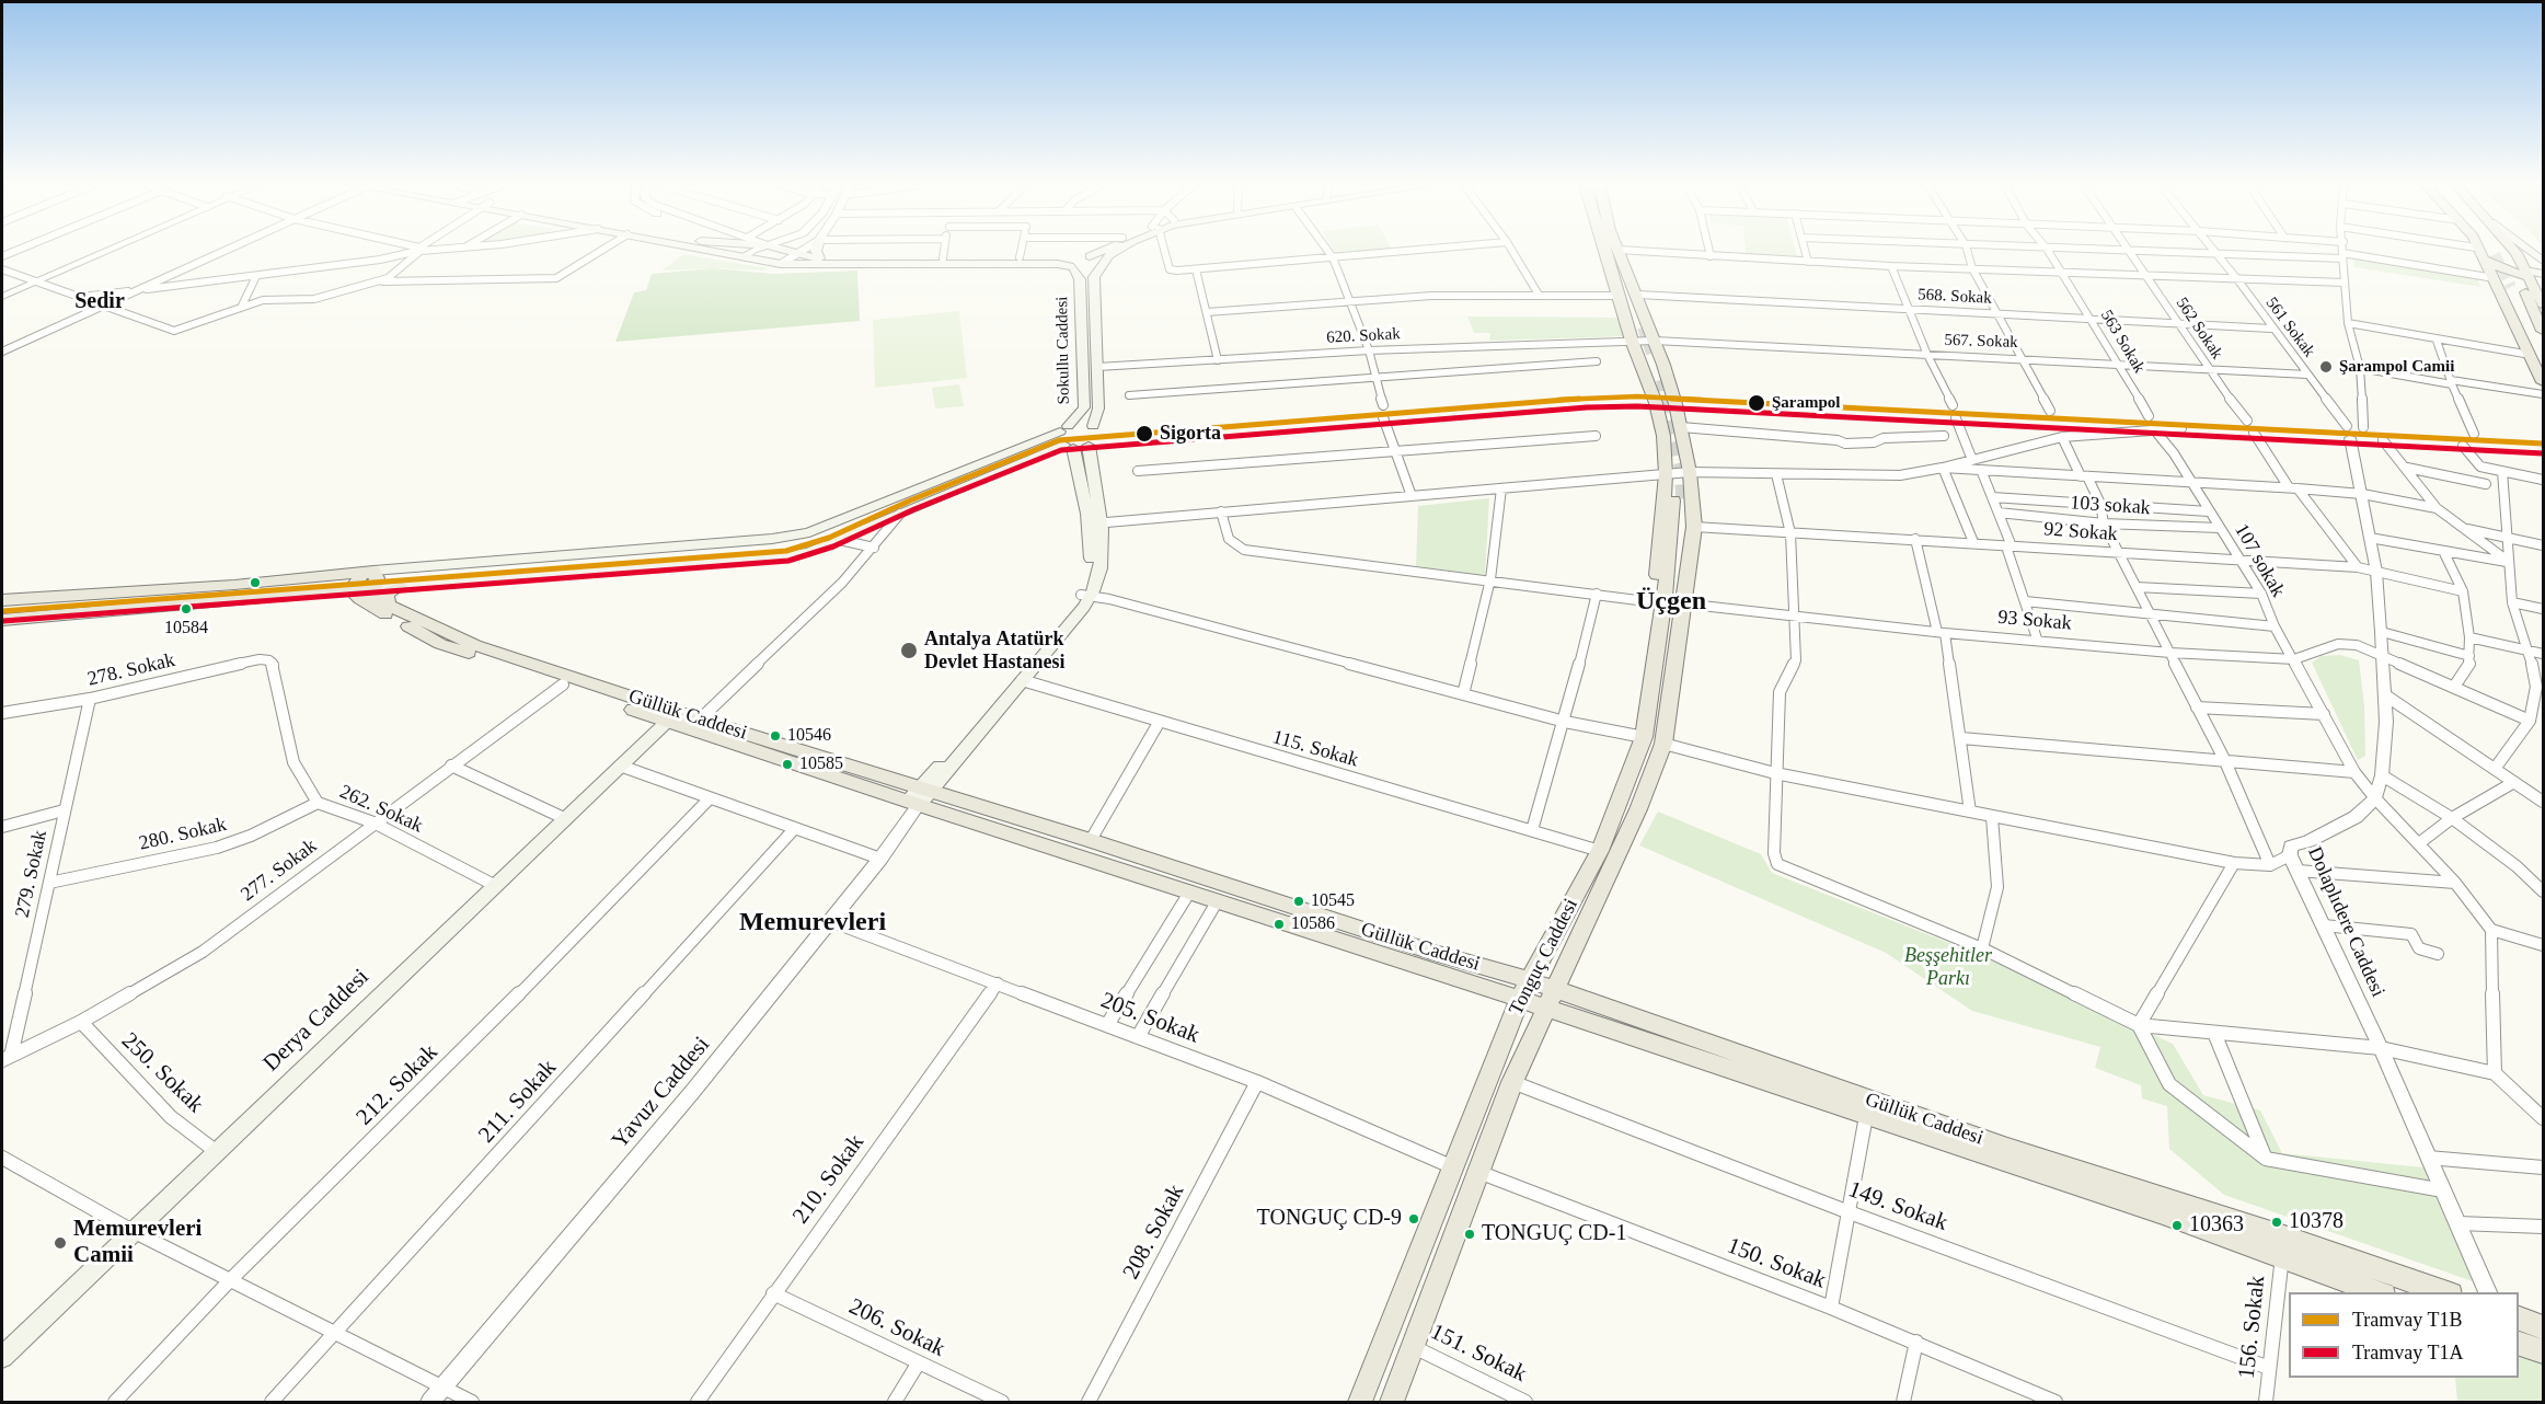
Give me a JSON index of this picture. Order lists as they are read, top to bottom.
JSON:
{
  "streets": {
    "main road": [
      "Sokullu Caddesi",
      "Güllük Caddesi",
      "Tonguç Caddesi",
      "Derya Caddesi"
    ],
    "street": [
      "568. Sokak",
      "561 Sokak",
      "562 Sokak",
      "620. Sokak",
      "567. Sokak",
      "563 Sokak",
      "103 sokak",
      "92 Sokak",
      "107 sokak",
      "93 Sokak",
      "278. Sokak",
      "115. Sokak",
      "262. Sokak",
      "280. Sokak",
      "277. Sokak",
      "279. Sokak",
      "Dolaplıdere Caddesi",
      "205. Sokak",
      "250. Sokak",
      "212. Sokak",
      "Yavuz Caddesi",
      "211. Sokak",
      "210. Sokak",
      "149. Sokak",
      "208. Sokak",
      "150. Sokak",
      "156. Sokak",
      "206. Sokak",
      "151. Sokak"
    ]
  },
  "crossings": [
    ["568. Sokak", "561 Sokak"],
    ["568. Sokak", "562 Sokak"],
    ["568. Sokak", "563 Sokak"],
    ["561 Sokak", "567. Sokak"],
    ["562 Sokak", "567. Sokak"],
    ["620. Sokak", "567. Sokak"],
    ["620. Sokak", "Sokullu Caddesi"],
    ["567. Sokak", "563 Sokak"],
    ["Sokullu Caddesi", "Güllük Caddesi"],
    ["Sokullu Caddesi", "115. Sokak"],
    ["Sokullu Caddesi", "Yavuz Caddesi"],
    ["103 sokak", "107 sokak"],
    ["92 Sokak", "107 sokak"],
    ["107 sokak", "93 Sokak"],
    ["107 sokak", "Dolaplıdere Caddesi"],
    ["93 Sokak", "Tonguç Caddesi"],
    ["278. Sokak", "262. Sokak"],
    ["278. Sokak", "279. Sokak"],
    ["Güllük Caddesi", "277. Sokak"],
    ["Güllük Caddesi", "Tonguç Caddesi"],
    ["Güllük Caddesi", "Derya Caddesi"],
    ["Güllük Caddesi", "Yavuz Caddesi"],
    ["Güllük Caddesi", "156. Sokak"],
    ["115. Sokak", "Tonguç Caddesi"],
    ["262. Sokak", "280. Sokak"],
    ["262. Sokak", "277. Sokak"],
    ["262. Sokak", "Derya Caddesi"],
    ["280. Sokak", "279. Sokak"],
    ["277. Sokak", "279. Sokak"],
    ["277. Sokak", "250. Sokak"],
    ["Tonguç Caddesi", "205. Sokak"],
    ["Tonguç Caddesi", "149. Sokak"],
    ["Tonguç Caddesi", "150. Sokak"],
    ["Tonguç Caddesi", "151. Sokak"],
    ["205. Sokak", "Yavuz Caddesi"],
    ["205. Sokak", "210. Sokak"],
    ["205. Sokak", "208. Sokak"],
    ["Derya Caddesi", "250. Sokak"],
    ["210. Sokak", "206. Sokak"],
    ["149. Sokak", "156. Sokak"]
  ],
  "districts": ["Sedir", "Üçgen", "Memurevleri"],
  "parks": ["Beşşehitler Parkı"],
  "places": [
    "Şarampol Camii",
    "Şarampol",
    "Sigorta",
    "10584",
    "Antalya Atatürk Devlet Hastanesi",
    "10546",
    "10585",
    "10545",
    "10586",
    "TONGUÇ CD-9",
    "10378",
    "10363",
    "TONGUÇ CD-1",
    "Memurevleri Camii"
  ],
  "lines": ["tram line T1B", "tram line T1A"],
  "legend": ["Tramvay T1B", "Tramvay T1A"]
}
